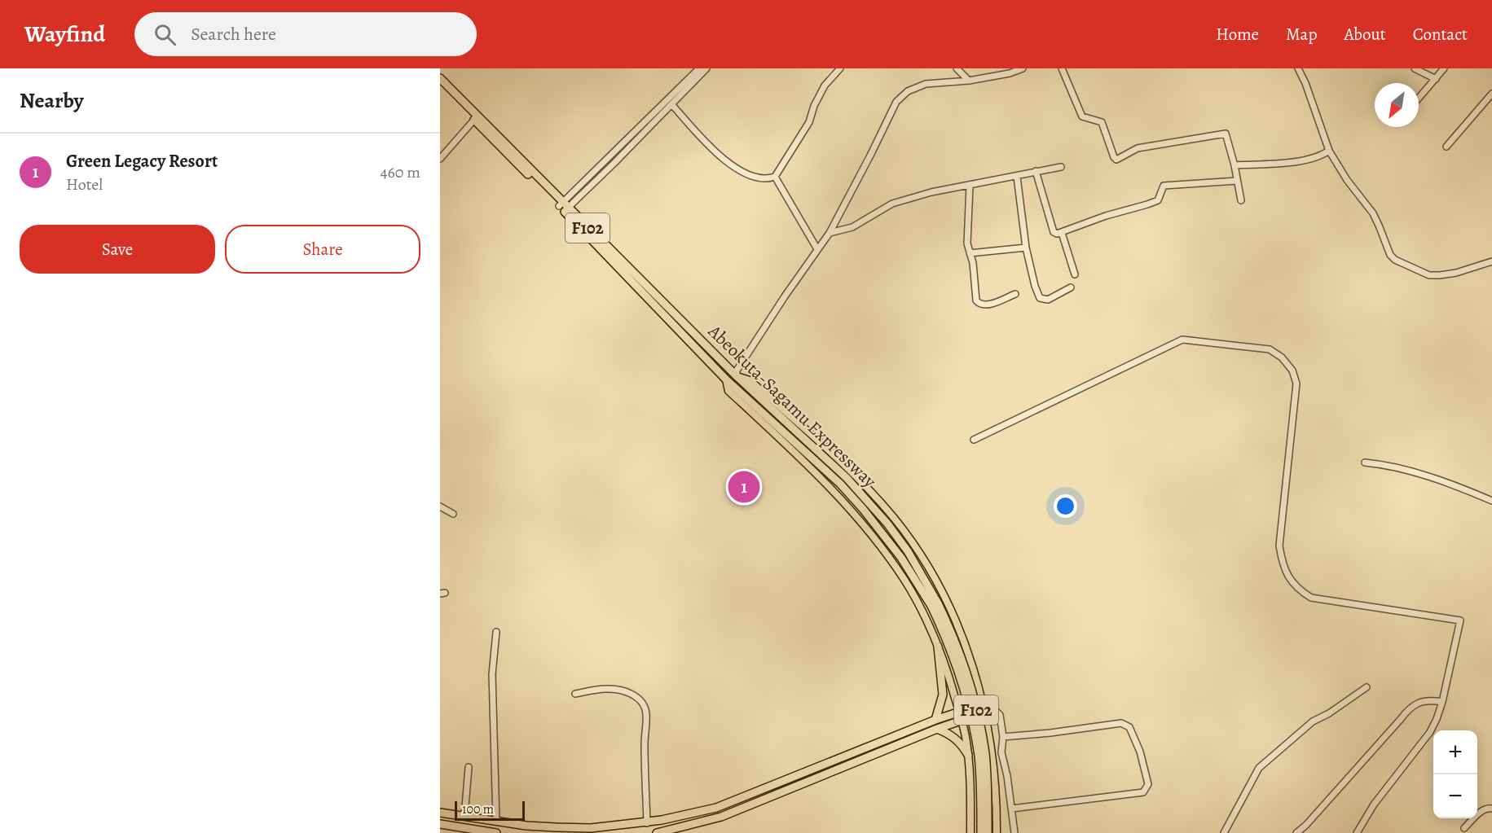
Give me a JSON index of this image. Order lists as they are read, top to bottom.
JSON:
{
  "streets": {
    "highway": ["F102", "Abeokuta-Sagamu Expressway"]
  },
  "scale_bar": "100 m",
  "north": "bottom left",
  "page": {
    "header": "Wayfind",
    "search": "Search here",
    "nav": [
      "Home",
      "Map",
      "About",
      "Contact"
    ],
    "heading": "Nearby",
    "list": [
      {
        "mark": "1",
        "name": "Green Legacy Resort",
        "note": "Hotel",
        "value": "460 m"
      }
    ],
    "buttons": ["Save", "Share"],
    "pins": "1",
    "map_buttons": ["+", "−"],
    "scale": "100 m"
  }
}
